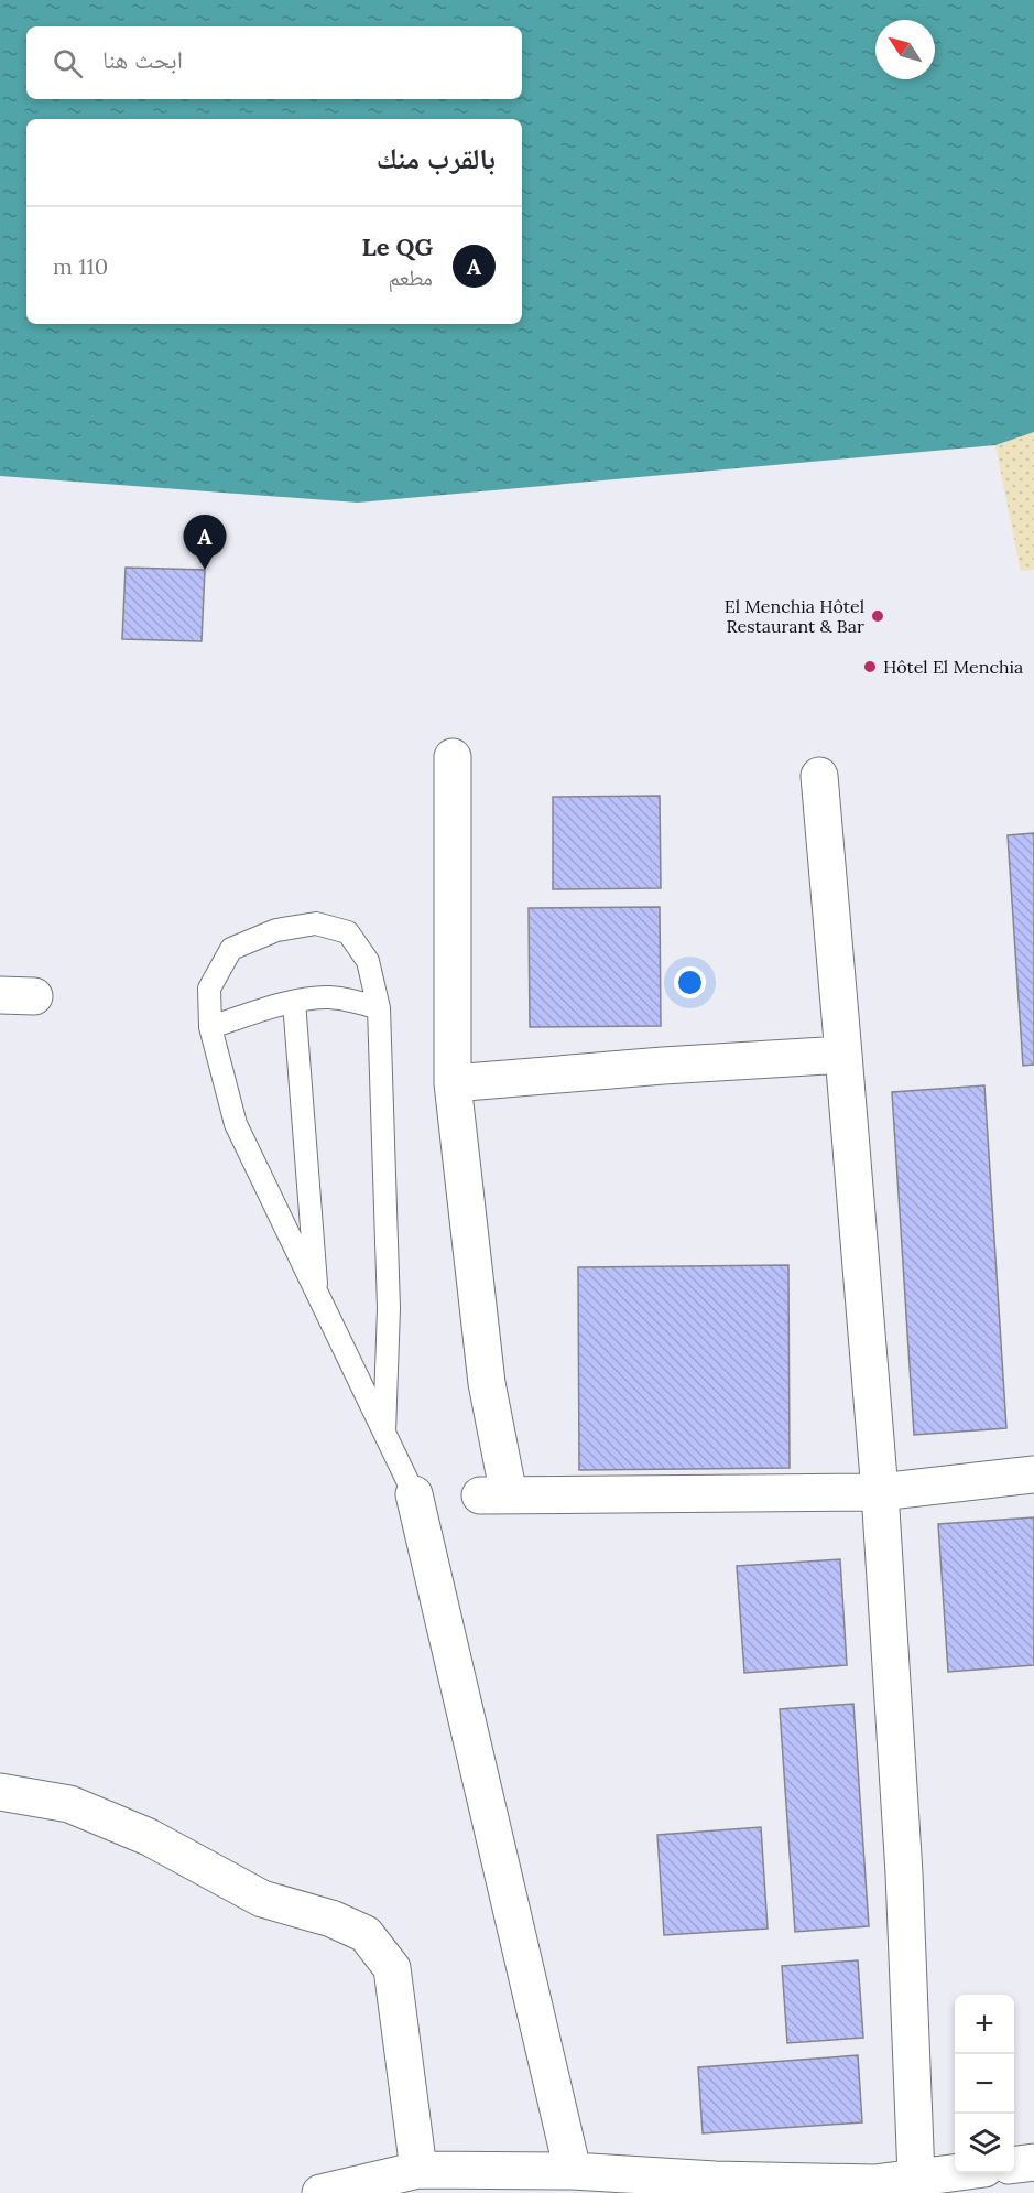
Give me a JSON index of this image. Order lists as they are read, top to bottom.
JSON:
{
  "places": ["El Menchia Hôtel Restaurant & Bar", "Hôtel El Menchia"],
  "north": "top left",
  "page": {
    "search": "ابحث هنا",
    "heading": "بالقرب منك",
    "list": [
      {
        "mark": "A",
        "name": "Le QG",
        "note": "مطعم",
        "value": "110 m"
      }
    ],
    "pins": "A",
    "map_buttons": ["+", "−"]
  }
}
